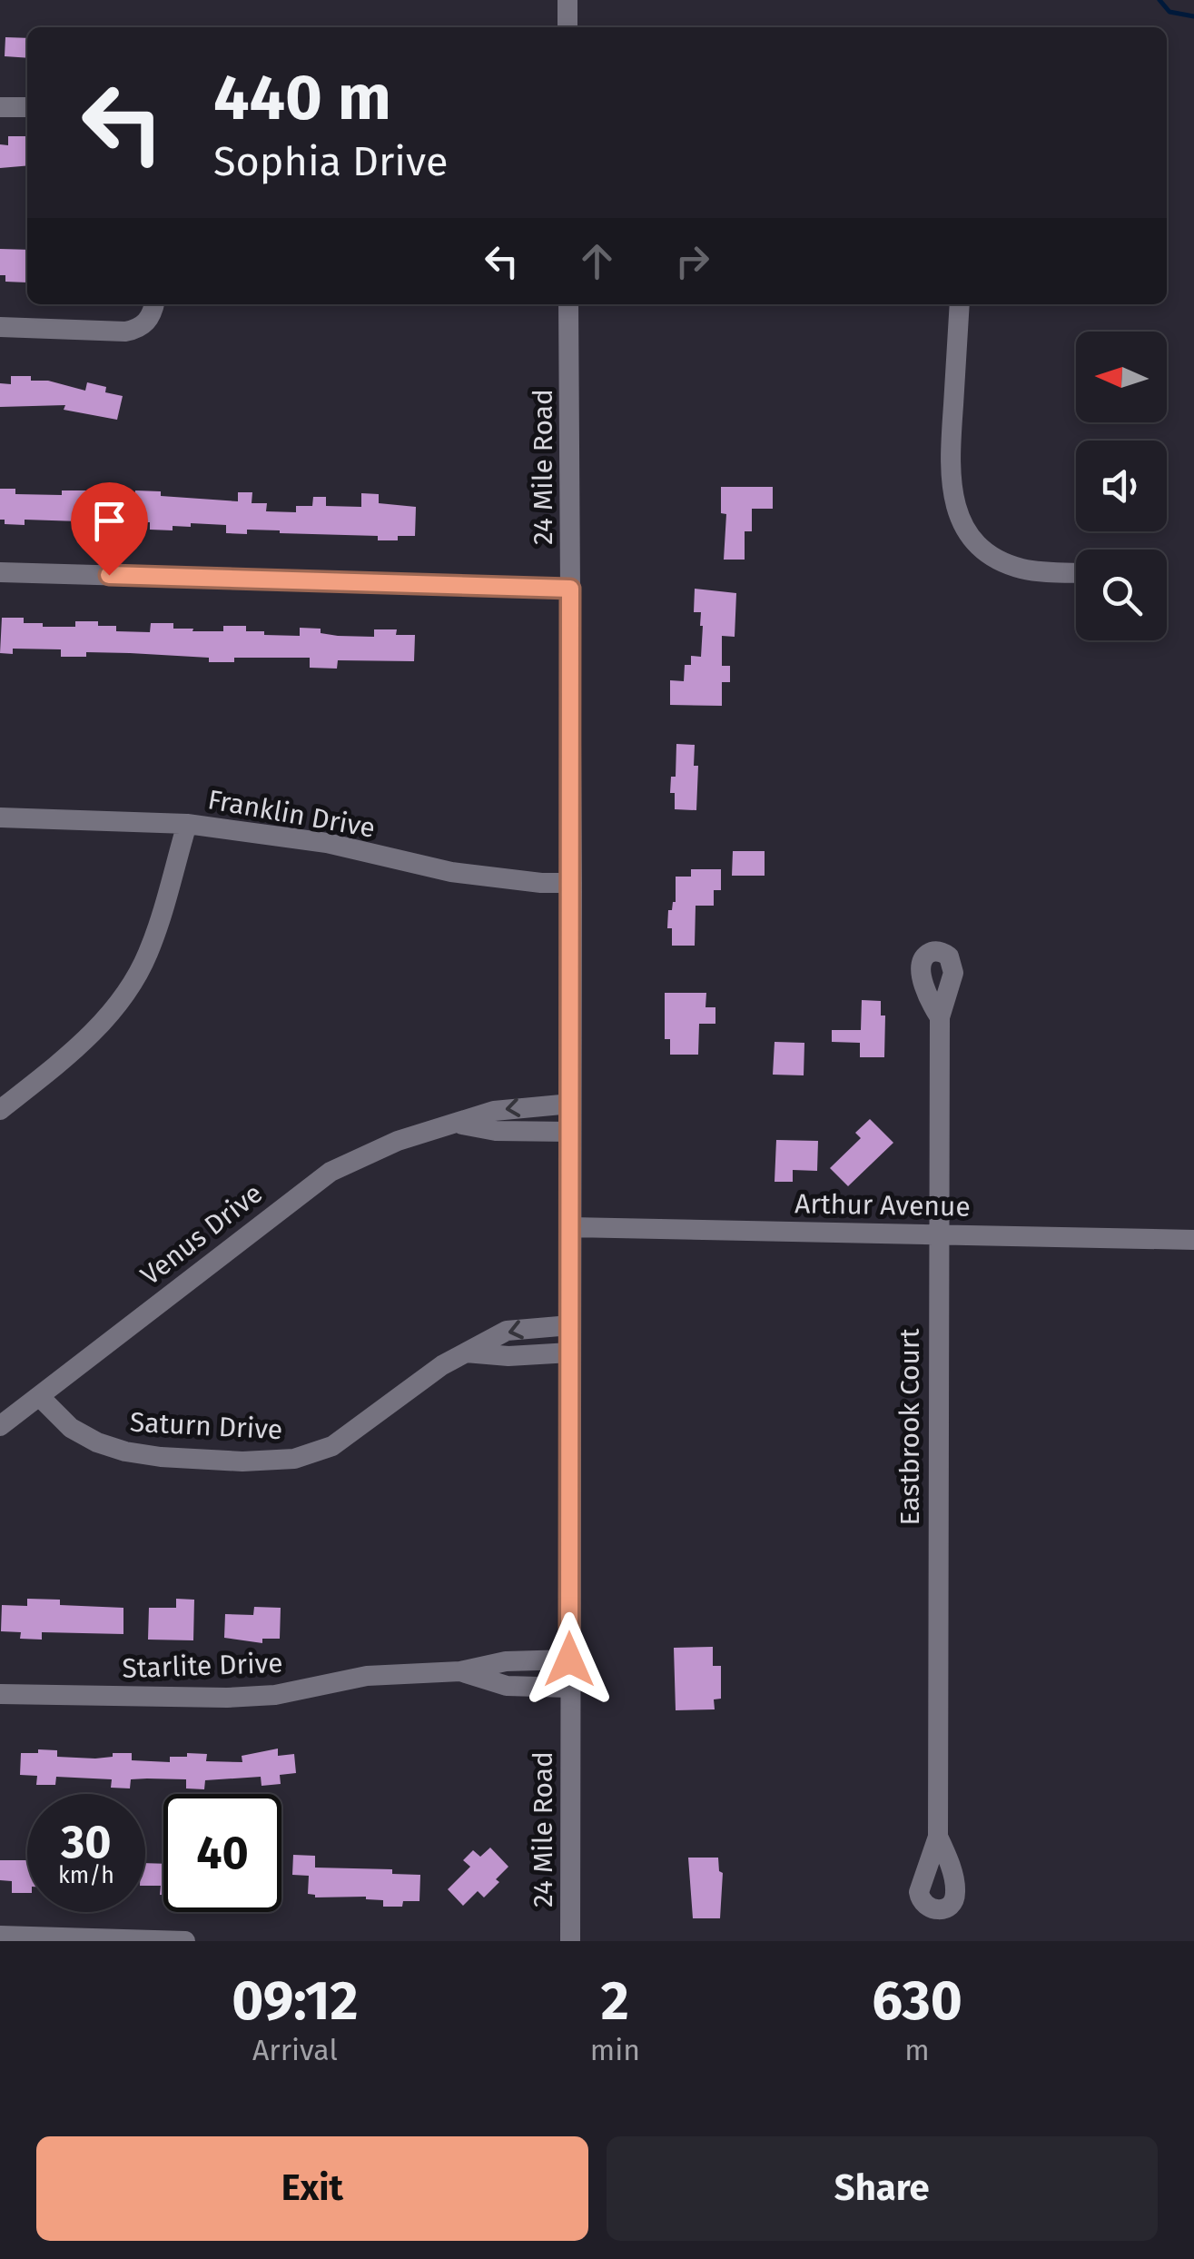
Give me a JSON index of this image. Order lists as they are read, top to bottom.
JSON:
{
  "streets": {
    "street": [
      "24 Mile Road",
      "Franklin Drive",
      "Arthur Avenue",
      "Venus Drive",
      "Saturn Drive",
      "Eastbrook Court",
      "Starlite Drive"
    ]
  },
  "crossings": [
    ["24 Mile Road", "Franklin Drive"],
    ["24 Mile Road", "Arthur Avenue"],
    ["24 Mile Road", "Venus Drive"],
    ["24 Mile Road", "Saturn Drive"],
    ["24 Mile Road", "Starlite Drive"],
    ["Arthur Avenue", "Eastbrook Court"],
    ["Venus Drive", "Saturn Drive"]
  ],
  "north": "left",
  "page": {
    "turn": ["440 m", "Sophia Drive"],
    "speed": "30 km/h",
    "limit": "40",
    "eta": [
      "09:12",
      "Arrival",
      "2",
      "min",
      "630",
      "m"
    ],
    "buttons": ["Exit", "Share"]
  }
}
